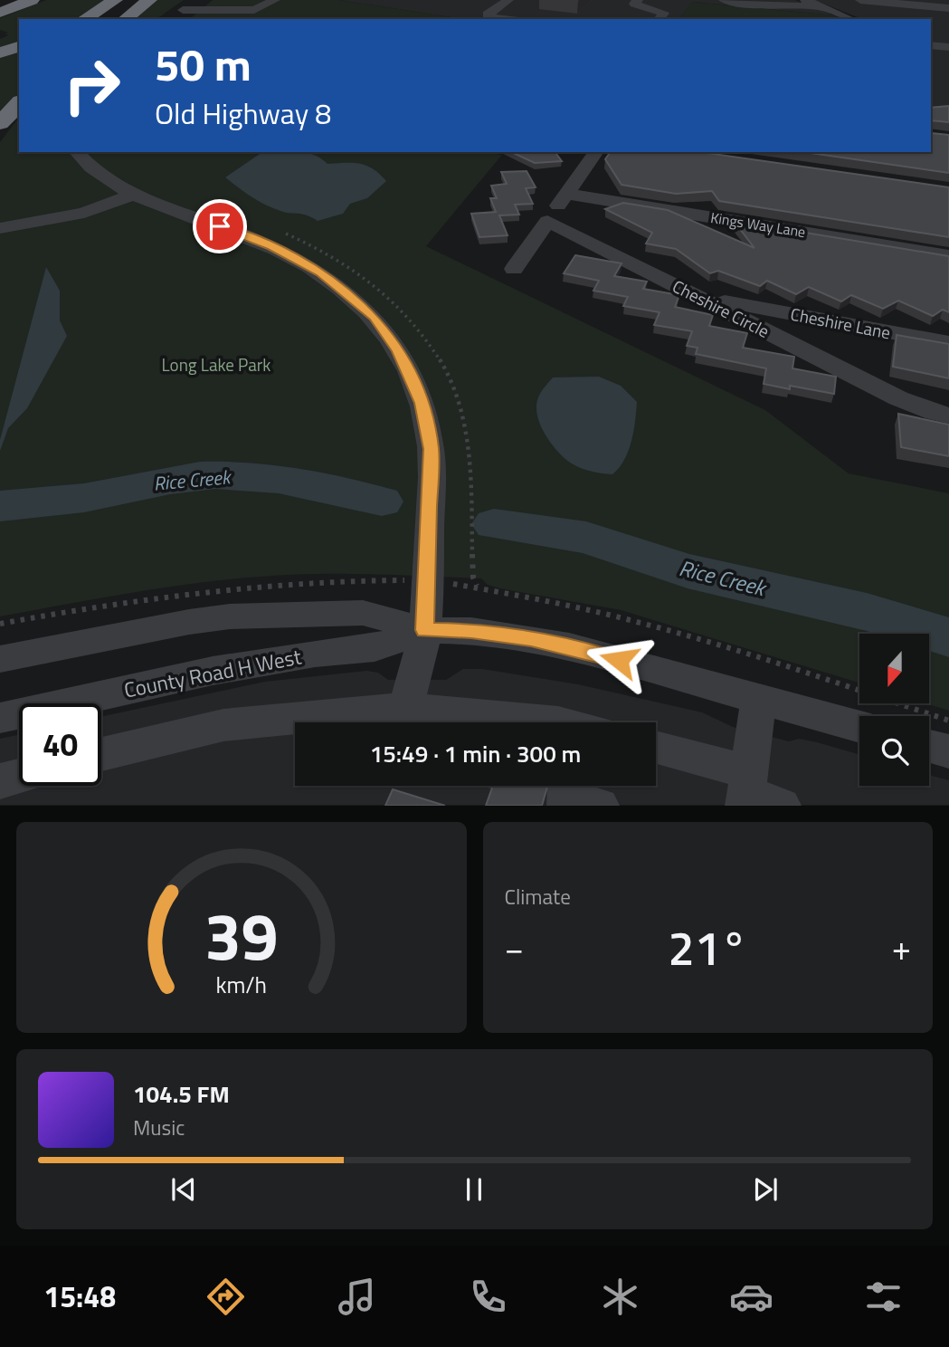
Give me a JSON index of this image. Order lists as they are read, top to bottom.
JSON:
{
  "streets": {
    "street": [
      "Kings Way Lane",
      "Cheshire Circle",
      "Cheshire Lane",
      "County Road H West"
    ]
  },
  "crossings": [
    ["Cheshire Circle", "Cheshire Lane"]
  ],
  "water": ["Rice Creek"],
  "parks": ["Long Lake Park"],
  "north": "bottom",
  "page": {
    "turn": ["50 m", "Old Highway 8"],
    "limit": "40",
    "trip": "15:49 · 1 min · 300 m",
    "tile": "Climate",
    "heat": ["−", "21°", "+"],
    "song": ["104.5 FM", "Music"],
    "tabs": "15:48",
    "gauge": ["39", "km/h"]
  }
}
